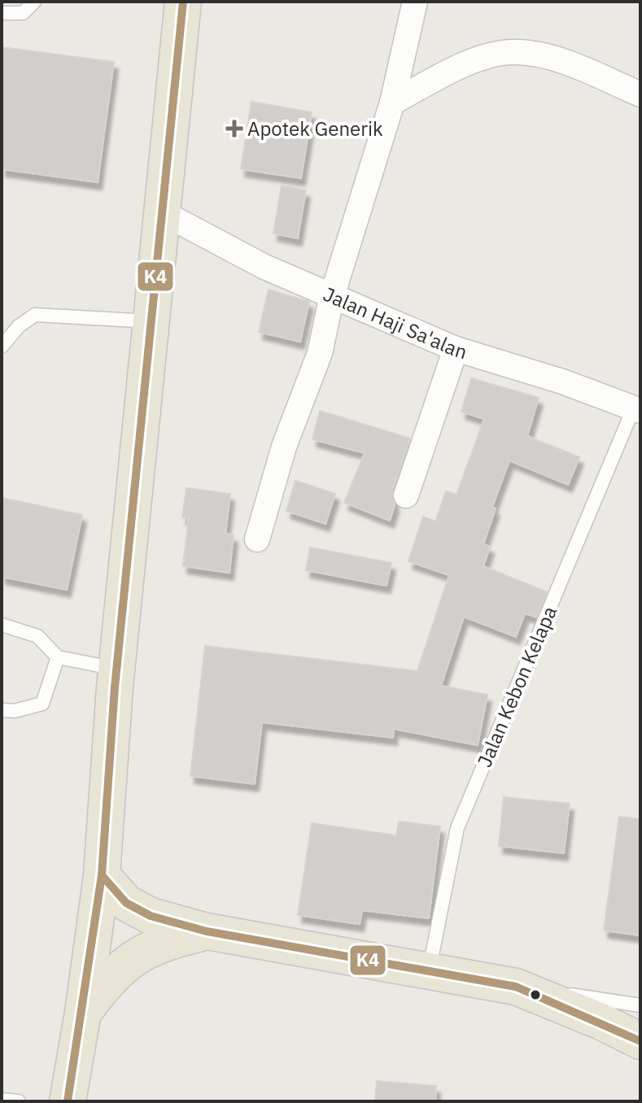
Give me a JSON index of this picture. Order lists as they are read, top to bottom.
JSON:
{
  "streets": {
    "street": ["Jalan Haji Sa'alan"],
    "lane": ["Jalan Kebon Kelapa"]
  },
  "crossings": [
    ["Jalan Haji Sa'alan", "Jalan Kebon Kelapa"]
  ],
  "places": {
    "health": ["Apotek Generik"]
  },
  "lines": ["transit line K4"]
}
